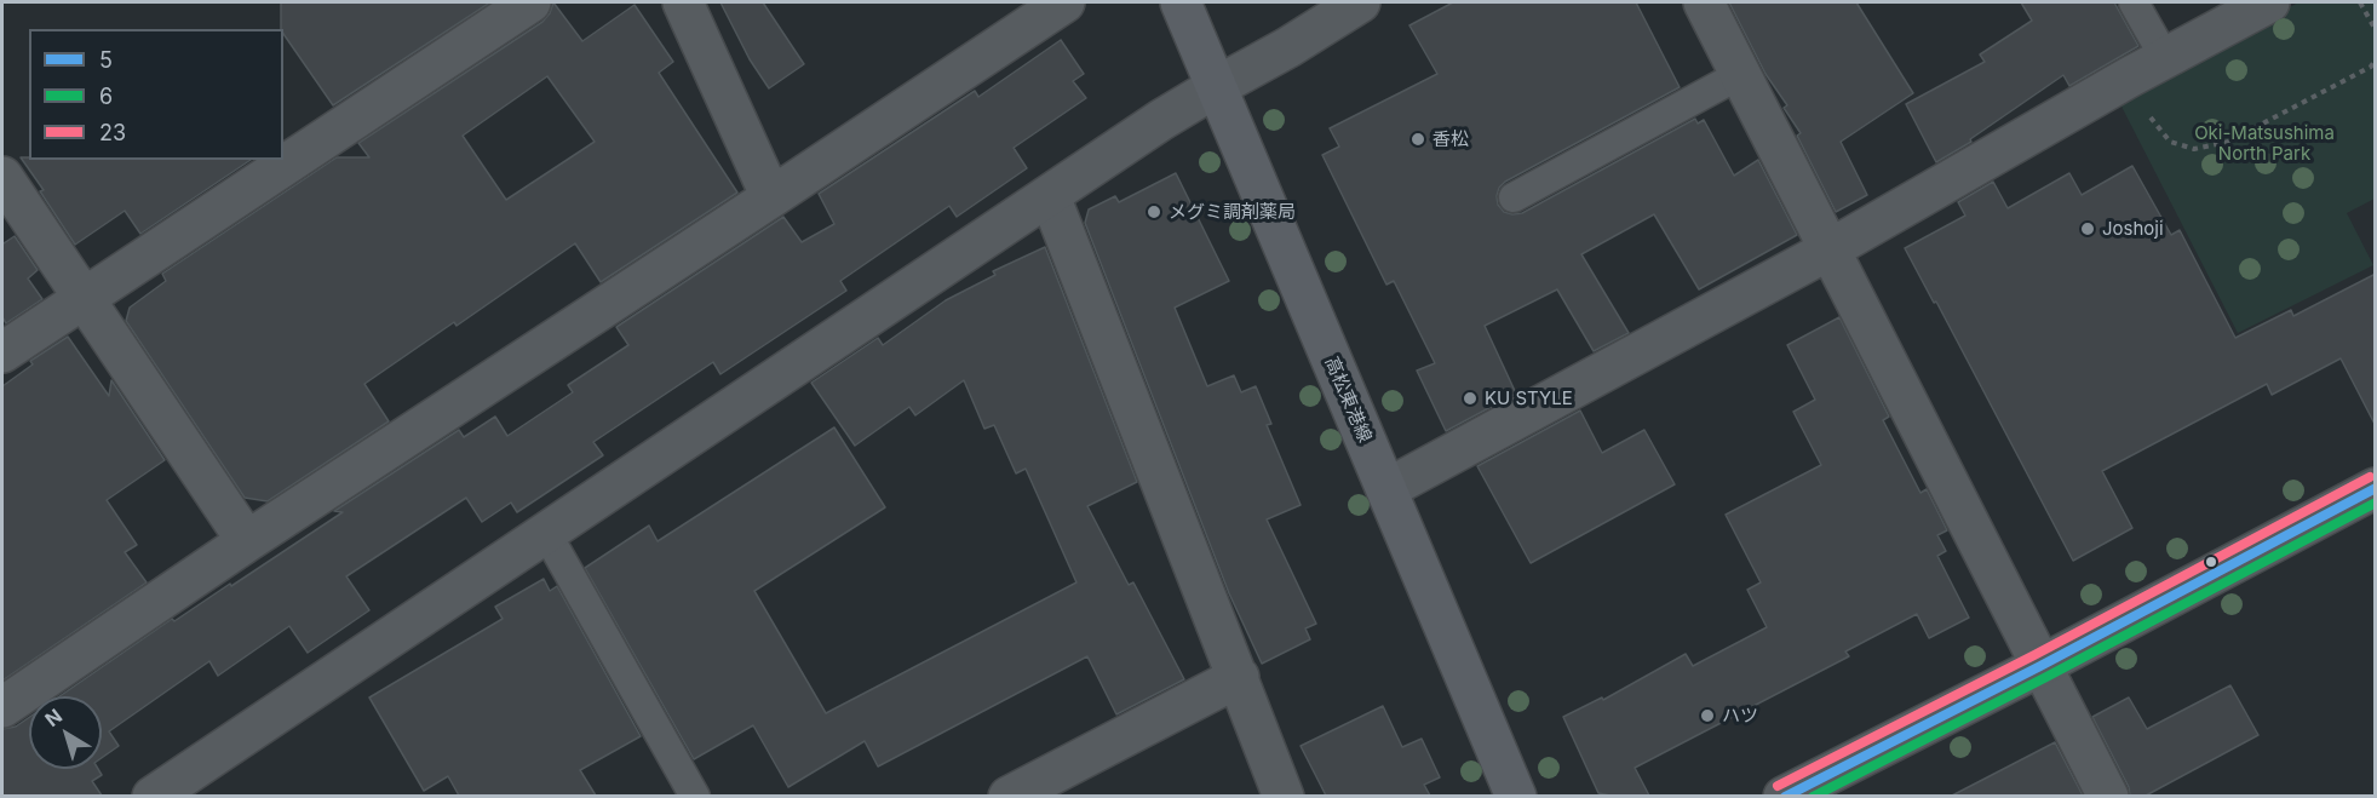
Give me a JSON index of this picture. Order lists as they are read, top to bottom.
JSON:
{
  "streets": {
    "main road": ["高松東港線"]
  },
  "parks": ["Oki-Matsushima North Park"],
  "places": [
    "香松",
    "メグミ調剤薬局",
    "Joshoji",
    "KU STYLE",
    "ハツ"
  ],
  "lines": ["transit line 23", "transit line 5", "transit line 6"],
  "legend": ["5", "6", "23"],
  "north": "top left"
}
